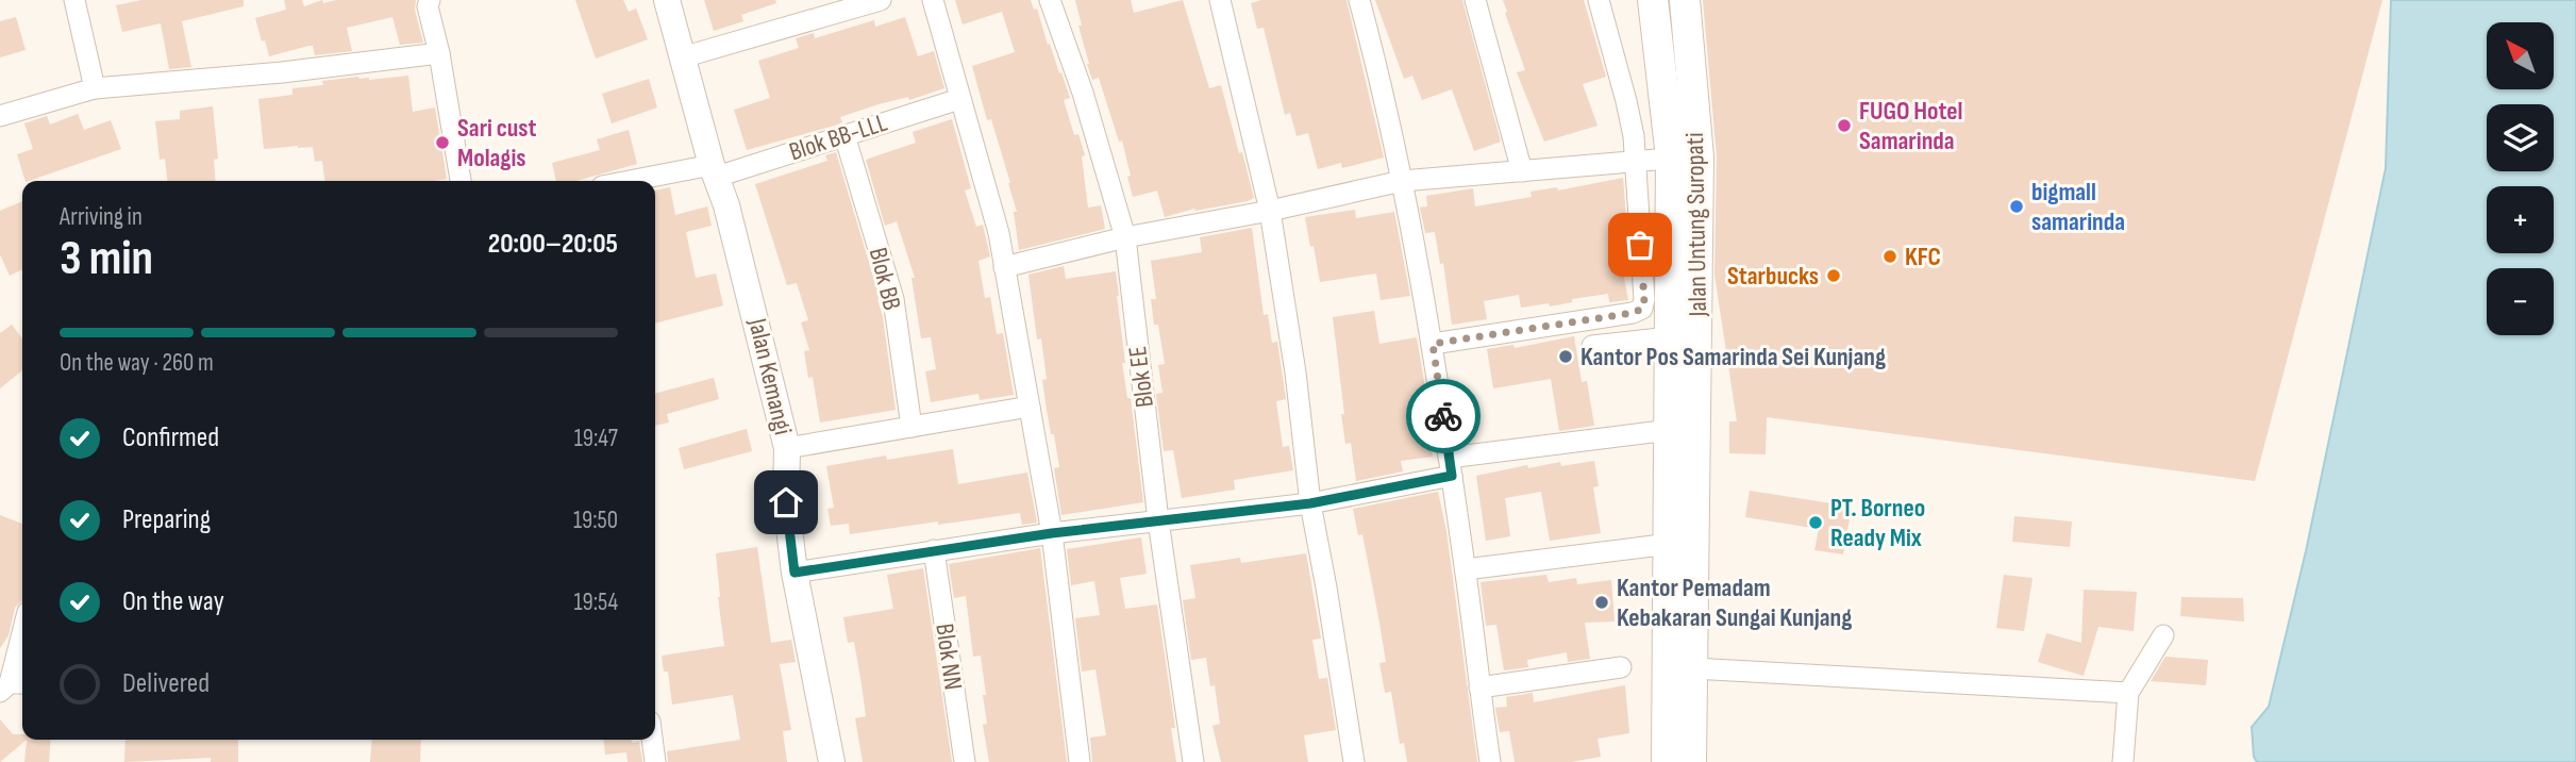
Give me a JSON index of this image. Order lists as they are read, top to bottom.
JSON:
{
  "streets": {
    "main road": ["Jalan Untung Suropati"],
    "street": [
      "Blok BB-LLL",
      "Blok BB",
      "Jalan Kemangi",
      "Blok EE",
      "Blok NN"
    ]
  },
  "crossings": [
    ["Blok BB-LLL", "Blok BB"],
    ["Blok BB-LLL", "Jalan Kemangi"]
  ],
  "places": [
    "FUGO Hotel Samarinda",
    "Sari cust Molagis",
    "bigmall samarinda",
    "KFC",
    "Starbucks",
    "Kantor Pos Samarinda Sei Kunjang",
    "PT. Borneo Ready Mix",
    "Kantor Pemadam Kebakaran Sungai Kunjang"
  ],
  "north": "top left",
  "page": {
    "map_buttons": ["+", "−"],
    "heading": ["3 min", "Arriving in", "20:00–20:05"],
    "bar": "On the way · 260 m",
    "list": [
      ["Confirmed", "19:47"],
      ["Preparing", "19:50"],
      ["On the way", "19:54"],
      "Delivered"
    ]
  }
}
